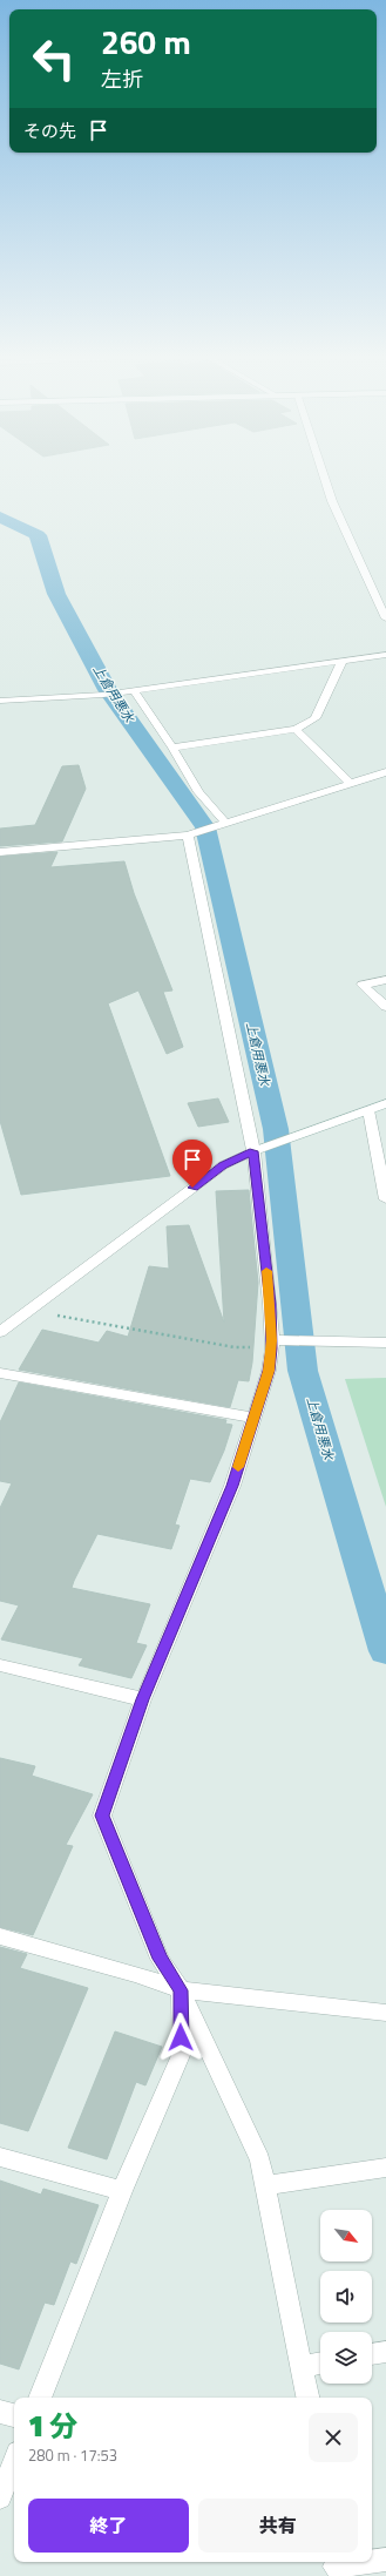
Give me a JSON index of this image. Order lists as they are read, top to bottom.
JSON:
{
  "water": ["上倉用悪水"],
  "north": "bottom right",
  "page": {
    "turn": ["260 m", "左折"],
    "then": "その先",
    "heading": ["1 分", "280 m · 17:53"],
    "buttons": ["終了", "共有"]
  }
}
